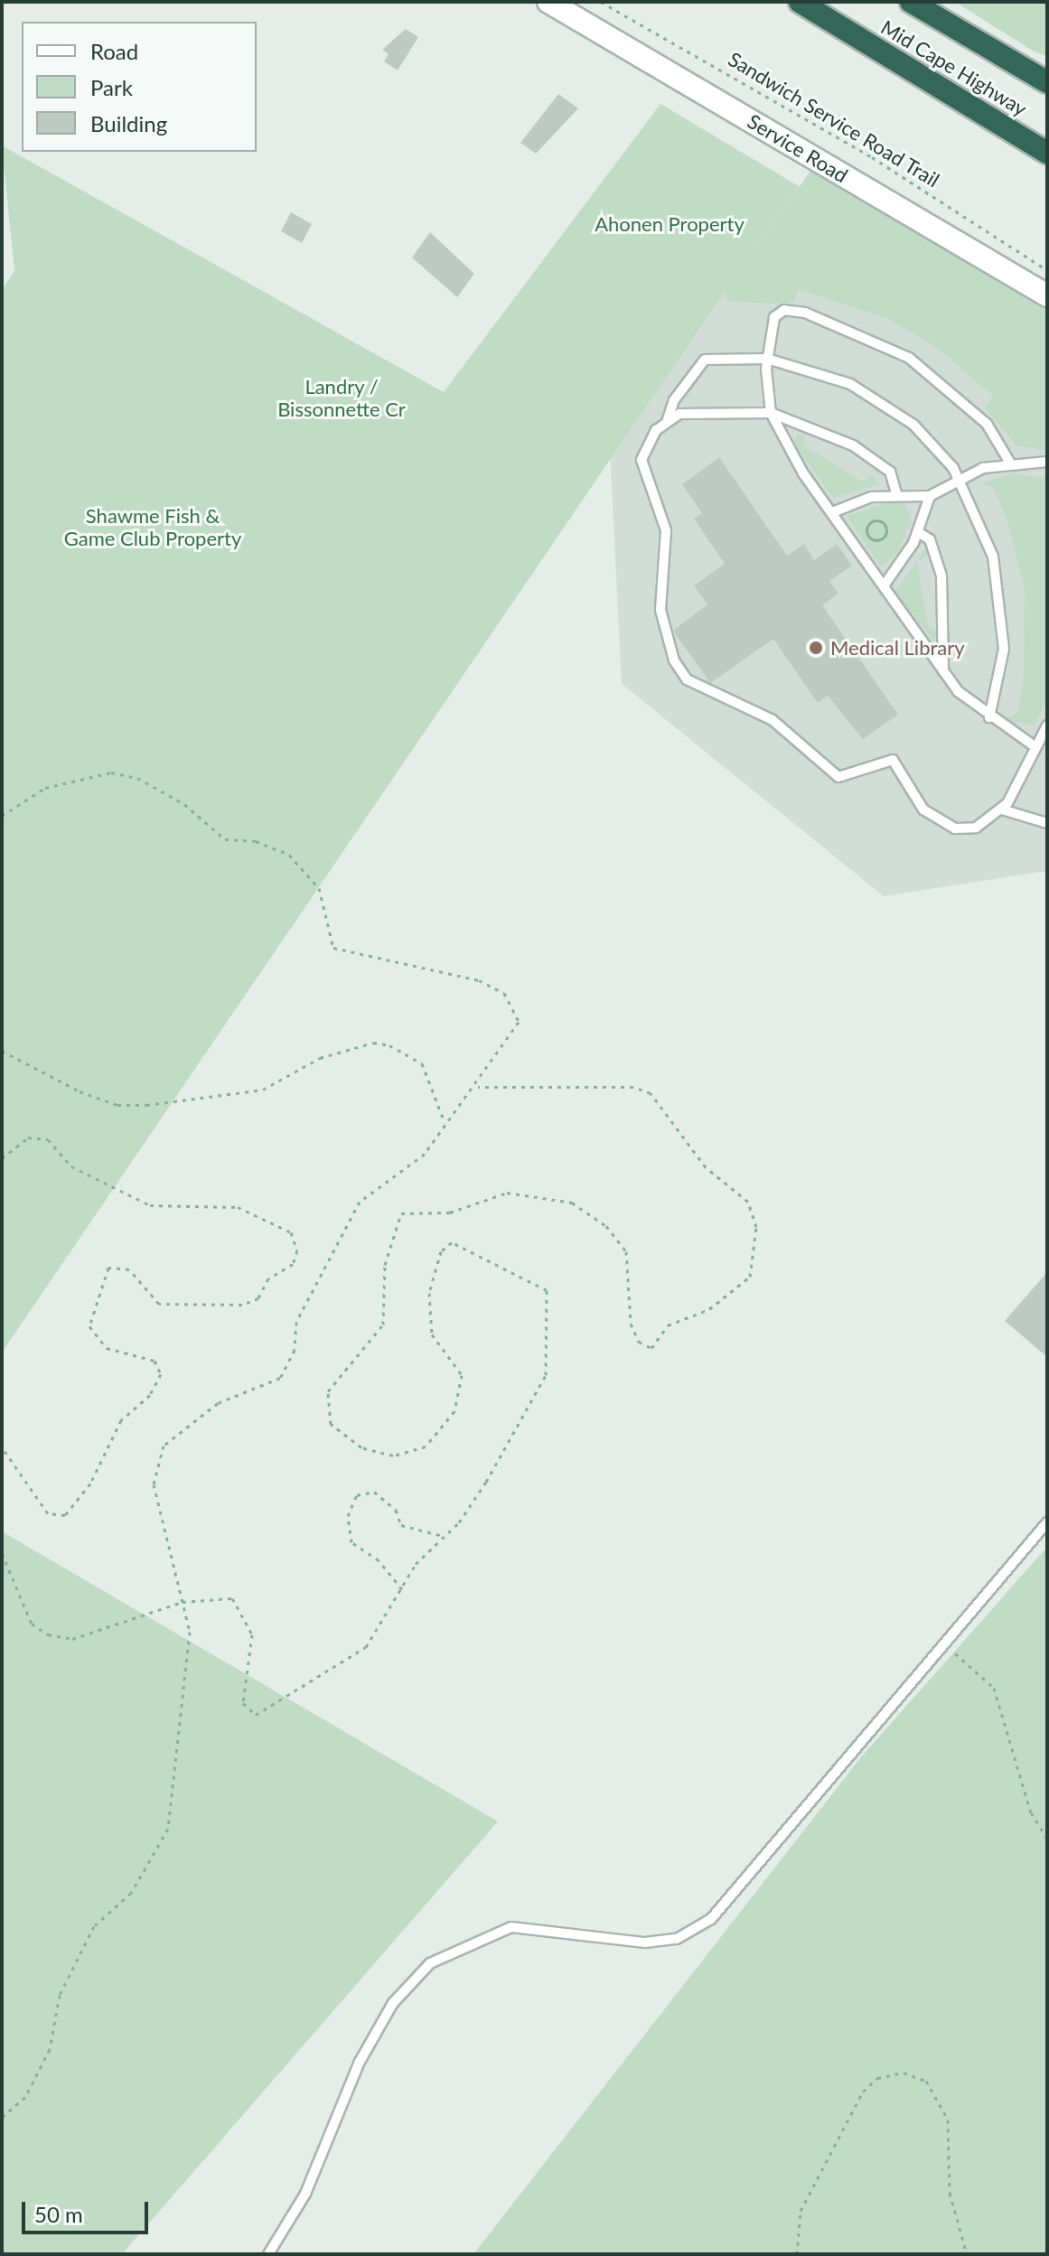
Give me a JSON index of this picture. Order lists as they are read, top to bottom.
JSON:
{
  "streets": {
    "highway": ["Mid Cape Highway"],
    "street": ["Service Road"],
    "path": ["Sandwich Service Road Trail"]
  },
  "parks": ["Ahonen Property", "Landry / Bissonnette Cr", "Shawme Fish & Game Club Property"],
  "places": ["Medical Library"],
  "legend": ["Road", "Park", "Building"],
  "scale_bar": "50 m"
}
